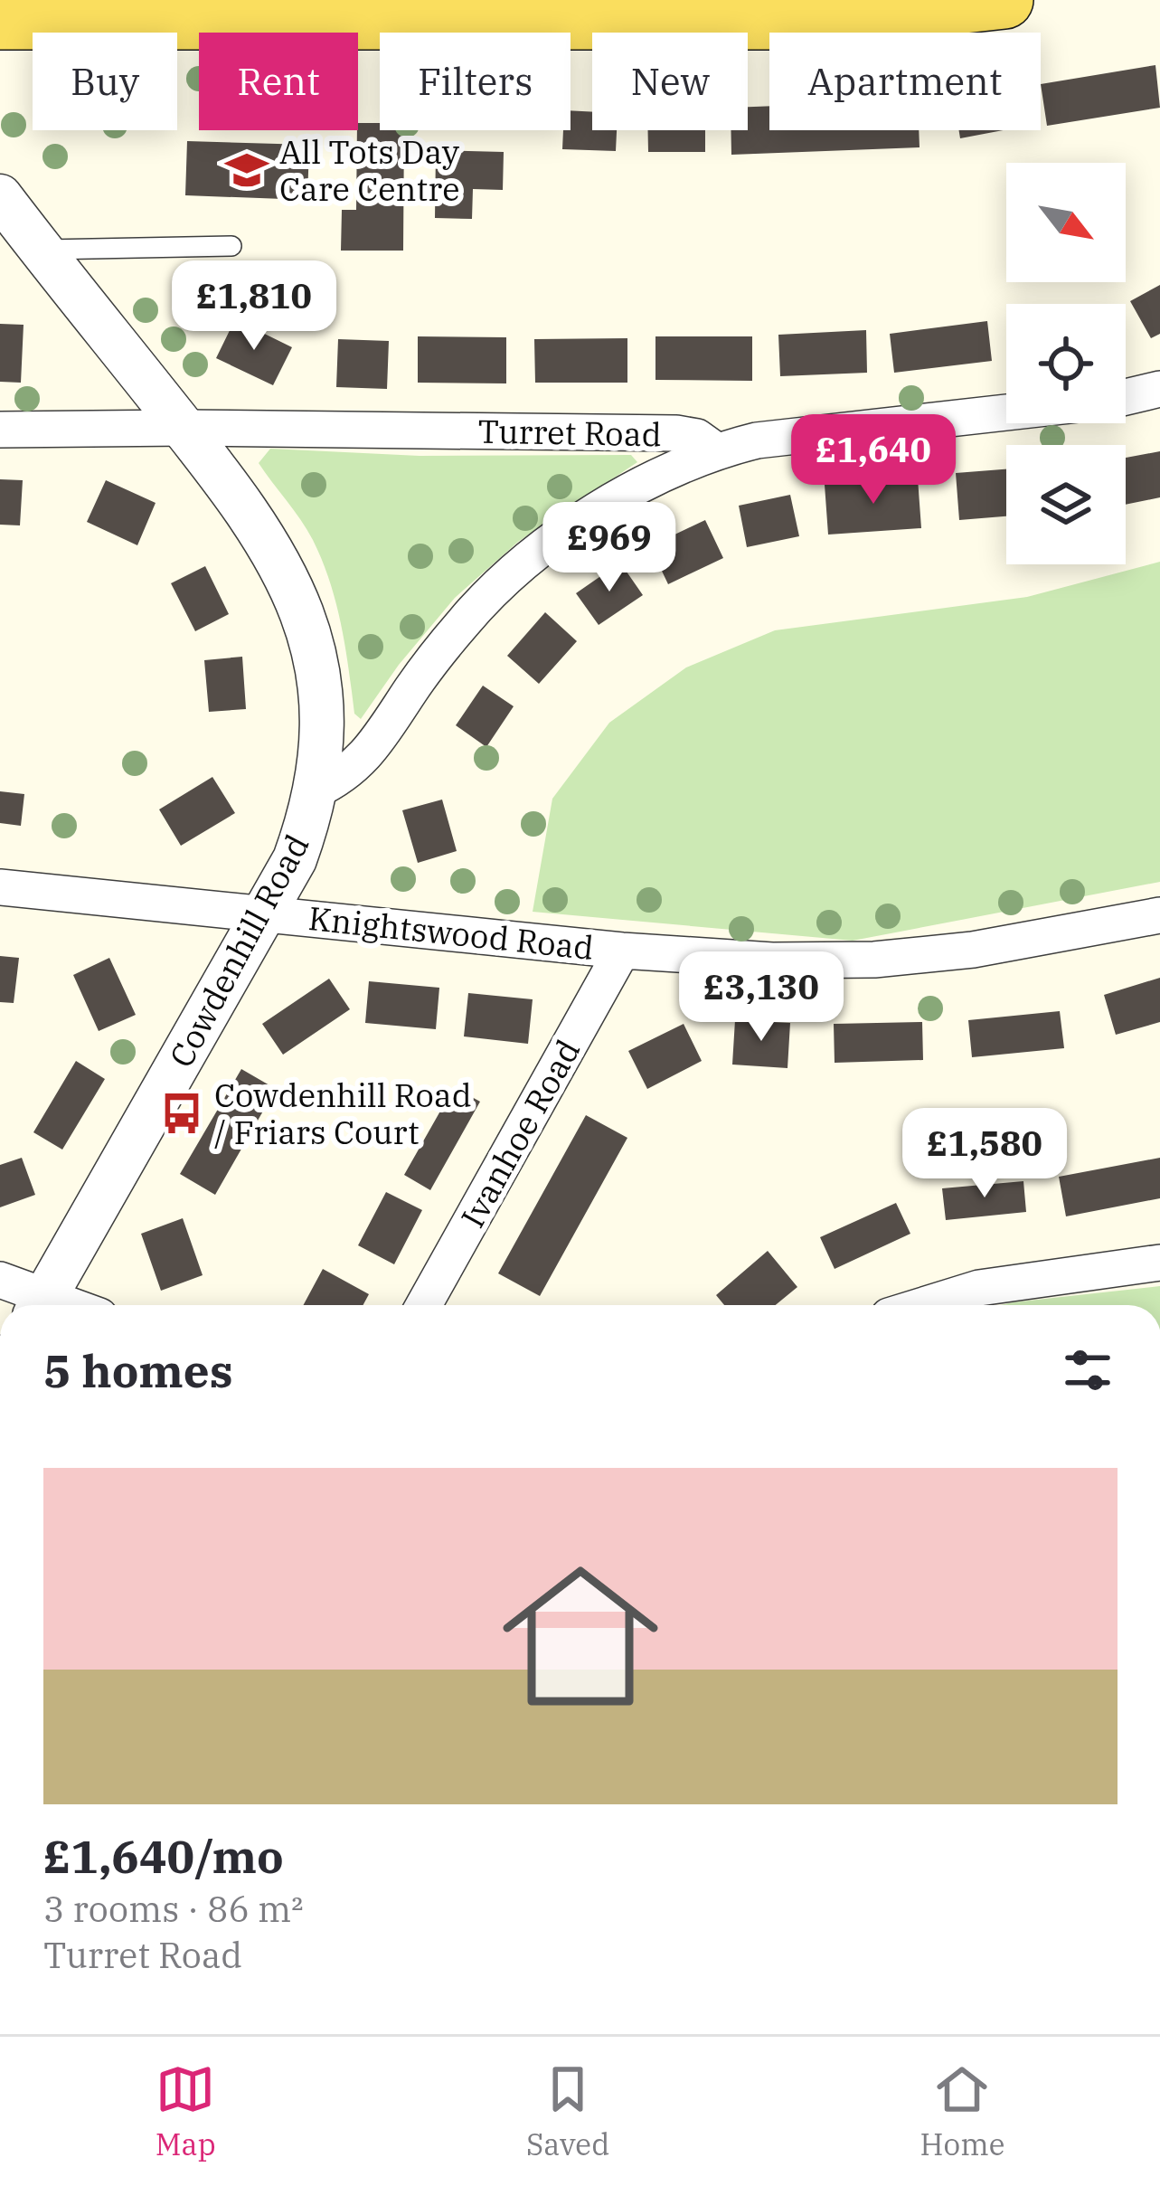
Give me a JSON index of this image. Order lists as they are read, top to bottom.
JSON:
{
  "streets": {
    "street": [
      "Turret Road",
      "Knightswood Road",
      "Cowdenhill Road",
      "Ivanhoe Road"
    ]
  },
  "crossings": [
    ["Turret Road", "Cowdenhill Road"],
    ["Knightswood Road", "Cowdenhill Road"],
    ["Knightswood Road", "Ivanhoe Road"]
  ],
  "places": {
    "school or university": ["All Tots Day Care Centre"],
    "bus stop": ["Cowdenhill Road / Friars Court"]
  },
  "north": "bottom right",
  "page": {
    "chip": [
      "Buy",
      "Rent",
      "Filters",
      "New",
      "Apartment"
    ],
    "price": [
      "£1,810",
      "£1,640",
      "£969",
      "£3,130",
      "£1,580"
    ],
    "heading": "5 homes",
    "list": [
      {
        "name": "£1,640/mo",
        "note": "3 rooms · 86 m² · Turret Road"
      }
    ],
    "tabs": ["Map", "Saved", "Home"]
  }
}
